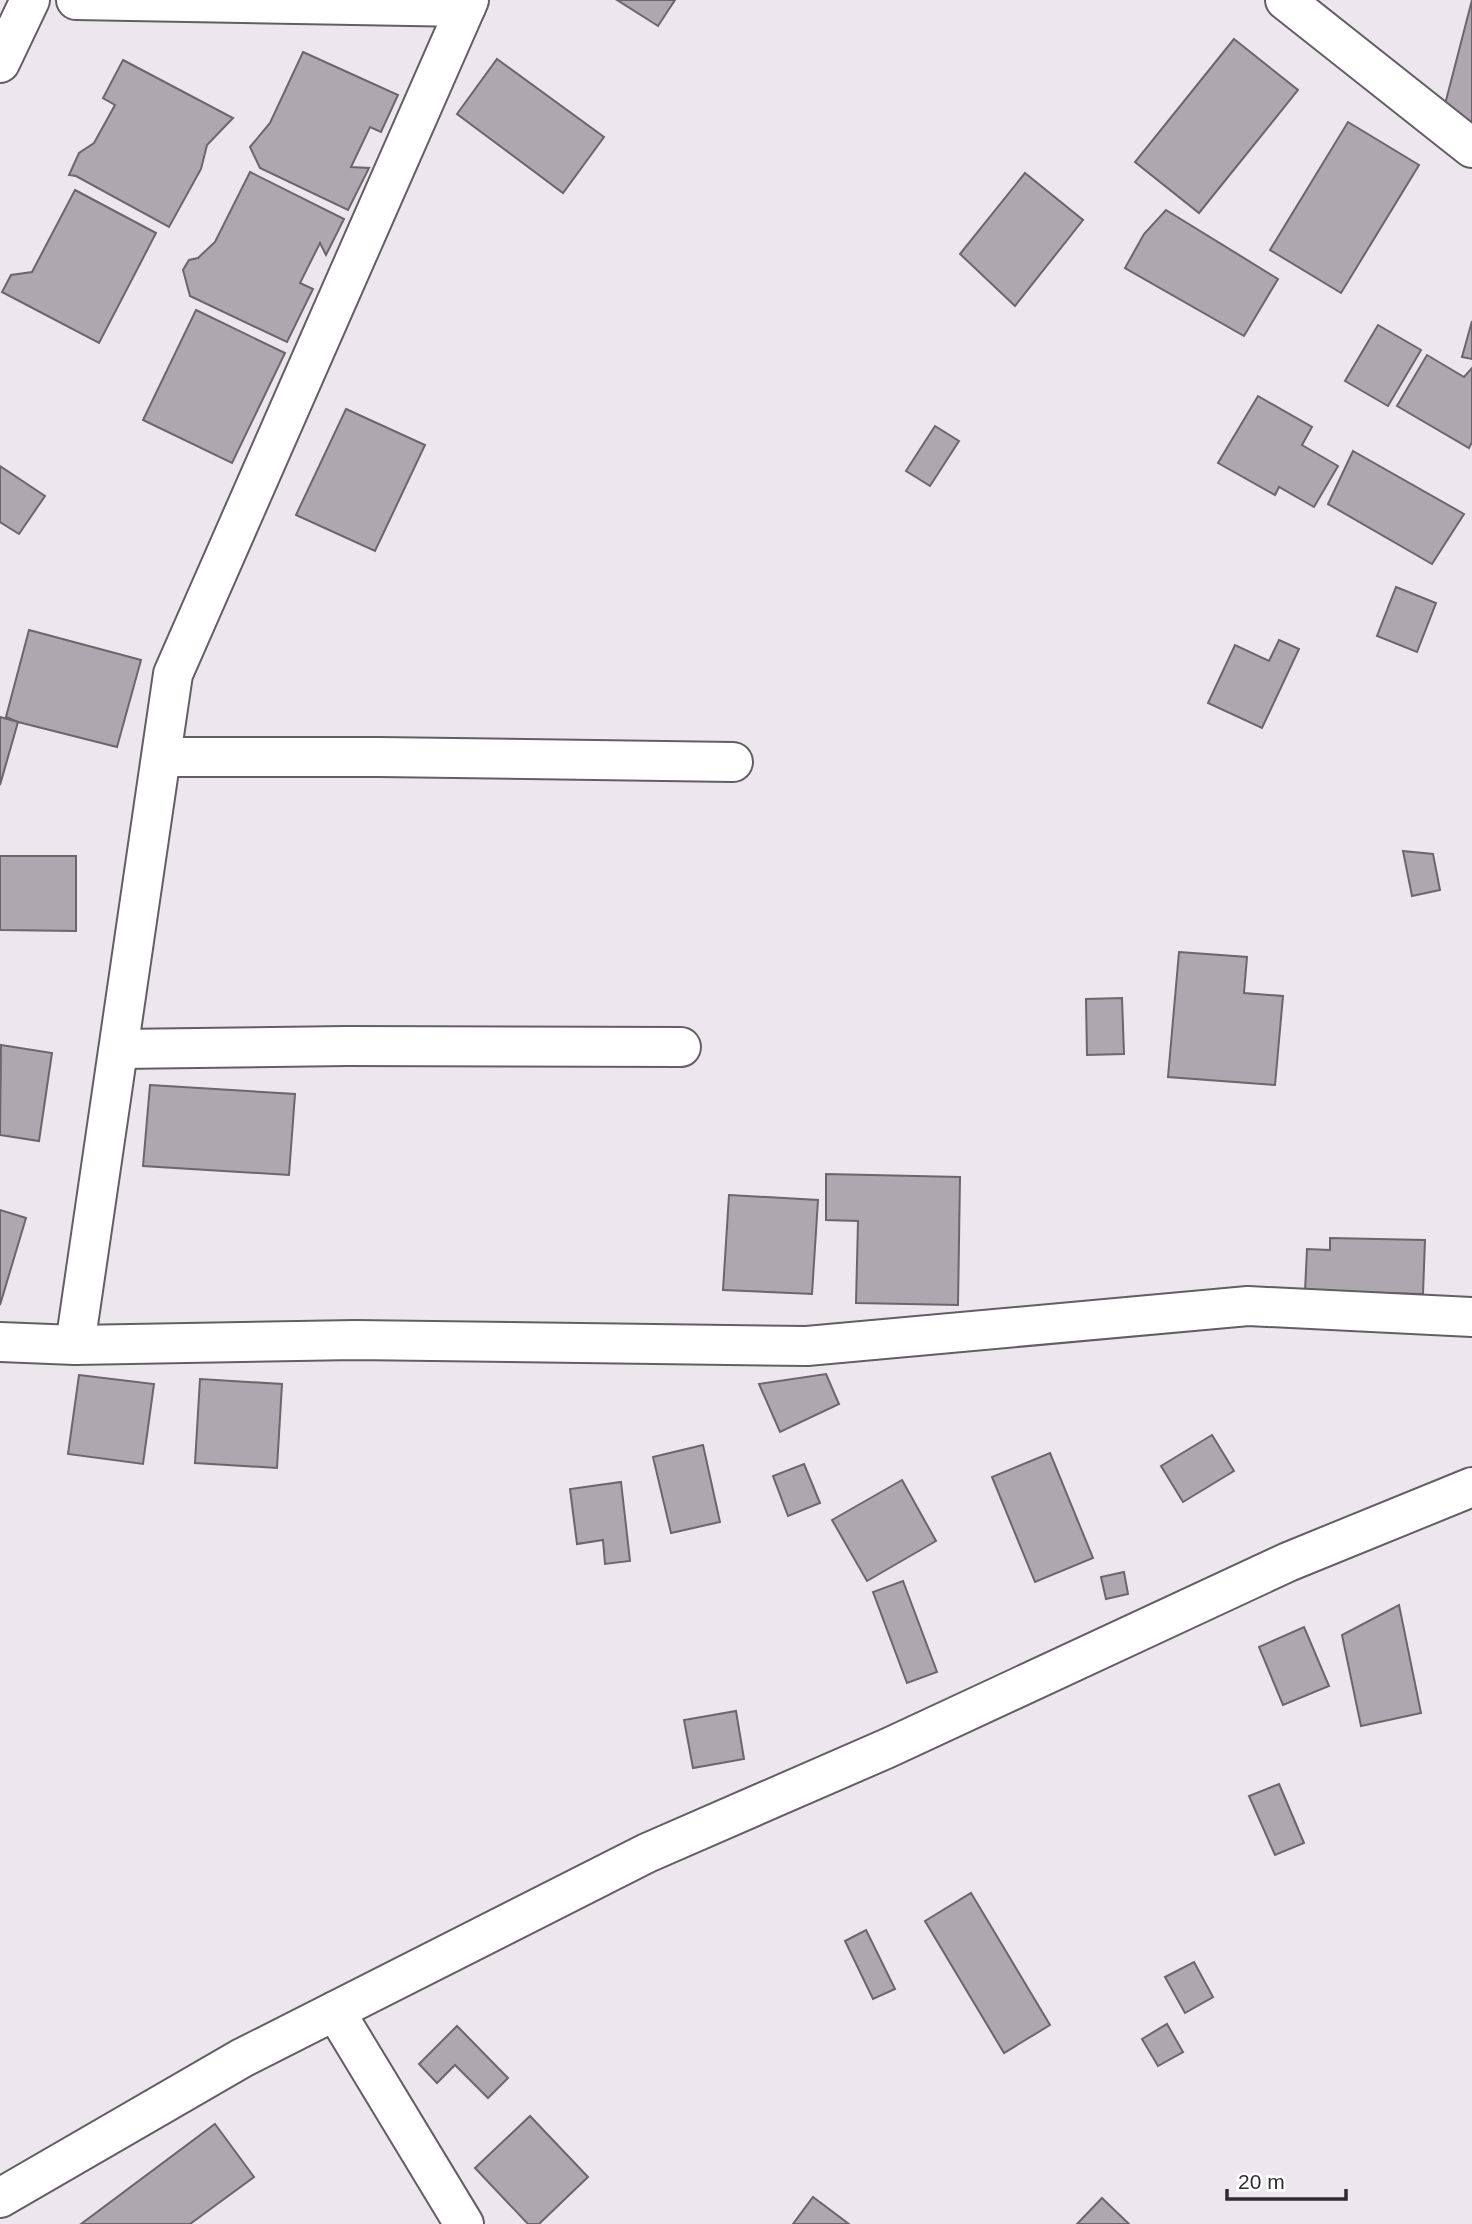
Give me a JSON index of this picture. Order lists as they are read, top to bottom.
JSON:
{
  "scale_bar": "20 m"
}
